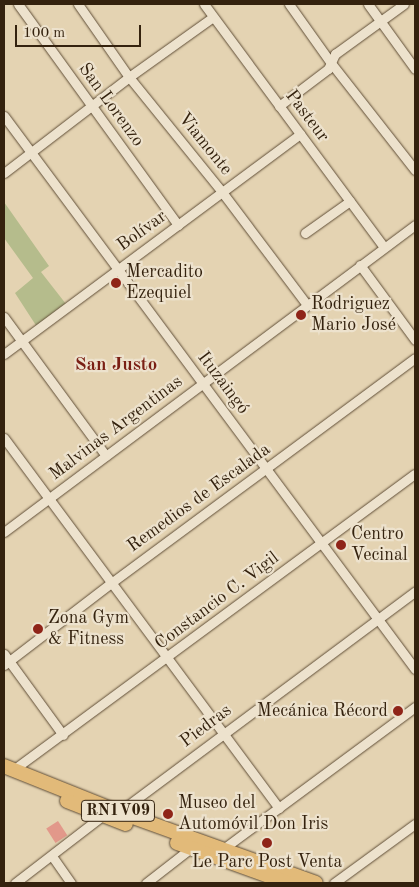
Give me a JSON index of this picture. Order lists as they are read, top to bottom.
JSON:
{
  "streets": {
    "main road": ["RN1V09"],
    "street": [
      "San Lorenzo",
      "Pasteur",
      "Viamonte",
      "Bolívar",
      "Ituzaingó",
      "Malvinas Argentinas",
      "Remedios de Escalada",
      "Constancio C. Vigil",
      "Piedras"
    ]
  },
  "crossings": [
    ["San Lorenzo", "Bolívar"],
    ["Pasteur", "Bolívar"],
    ["Pasteur", "Malvinas Argentinas"],
    ["Viamonte", "Bolívar"],
    ["Viamonte", "Malvinas Argentinas"],
    ["Bolívar", "Ituzaingó"],
    ["Ituzaingó", "Malvinas Argentinas"],
    ["Ituzaingó", "Remedios de Escalada"],
    ["Ituzaingó", "Constancio C. Vigil"],
    ["Ituzaingó", "Piedras"],
    ["Constancio C. Vigil", "RN1V09"],
    ["Piedras", "RN1V09"]
  ],
  "districts": ["San Justo"],
  "places": [
    "Mercadito Ezequiel",
    "Rodriguez Mario José",
    "Centro Vecinal",
    "Zona Gym & Fitness",
    "Mecánica Récord",
    "Museo del Automóvil Don Iris",
    "Le Parc Post Venta"
  ],
  "scale_bar": "100 m"
}
